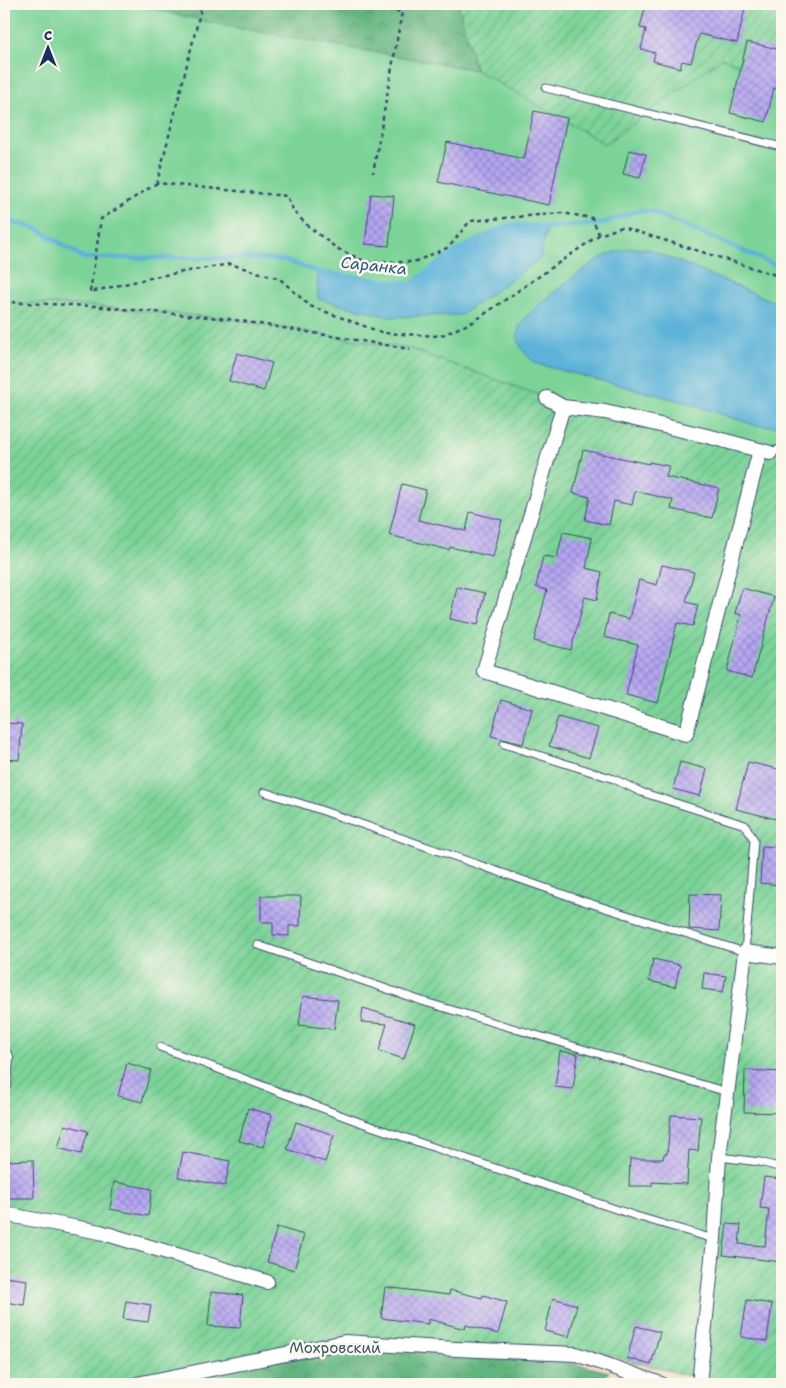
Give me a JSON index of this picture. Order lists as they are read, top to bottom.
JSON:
{
  "water": ["Саранка"],
  "parks": ["Мохровский"],
  "north": "top"
}
